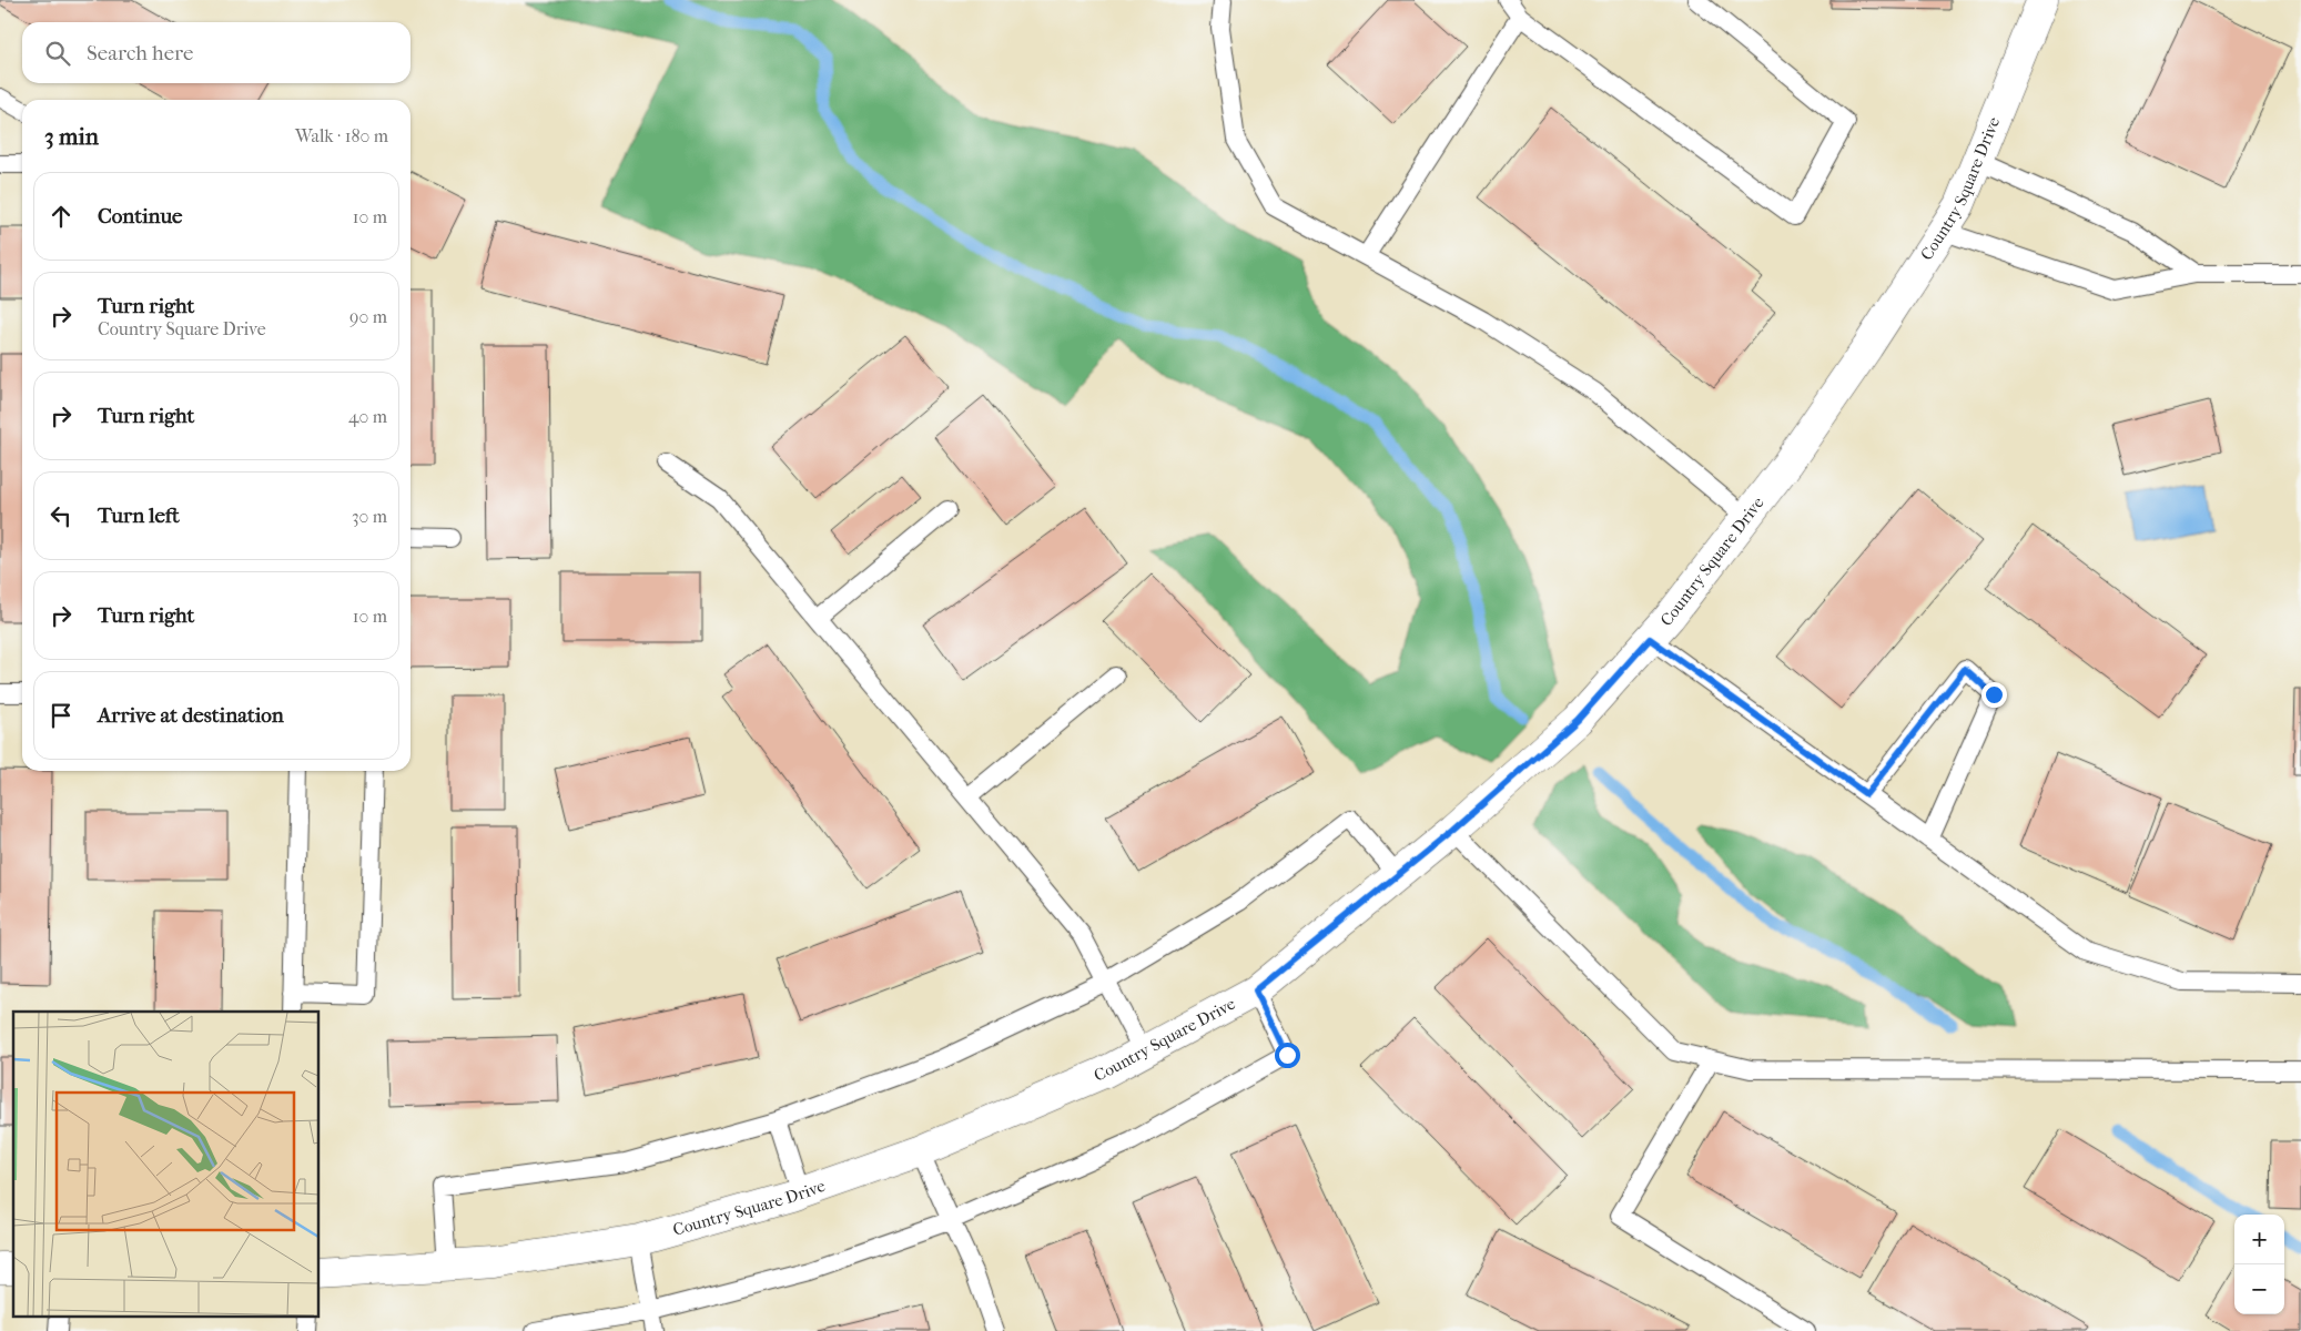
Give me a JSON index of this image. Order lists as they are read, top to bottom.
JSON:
{
  "streets": {
    "street": ["Country Square Drive"]
  },
  "page": {
    "search": "Search here",
    "heading": ["3 min", "Walk · 180 m"],
    "list": [
      ["Continue", "10 m"],
      ["Turn right", "Country Square Drive", "90 m"],
      ["Turn right", "40 m"],
      ["Turn left", "30 m"],
      ["Turn right", "10 m"],
      "Arrive at destination"
    ],
    "map_buttons": ["+", "−"]
  }
}
